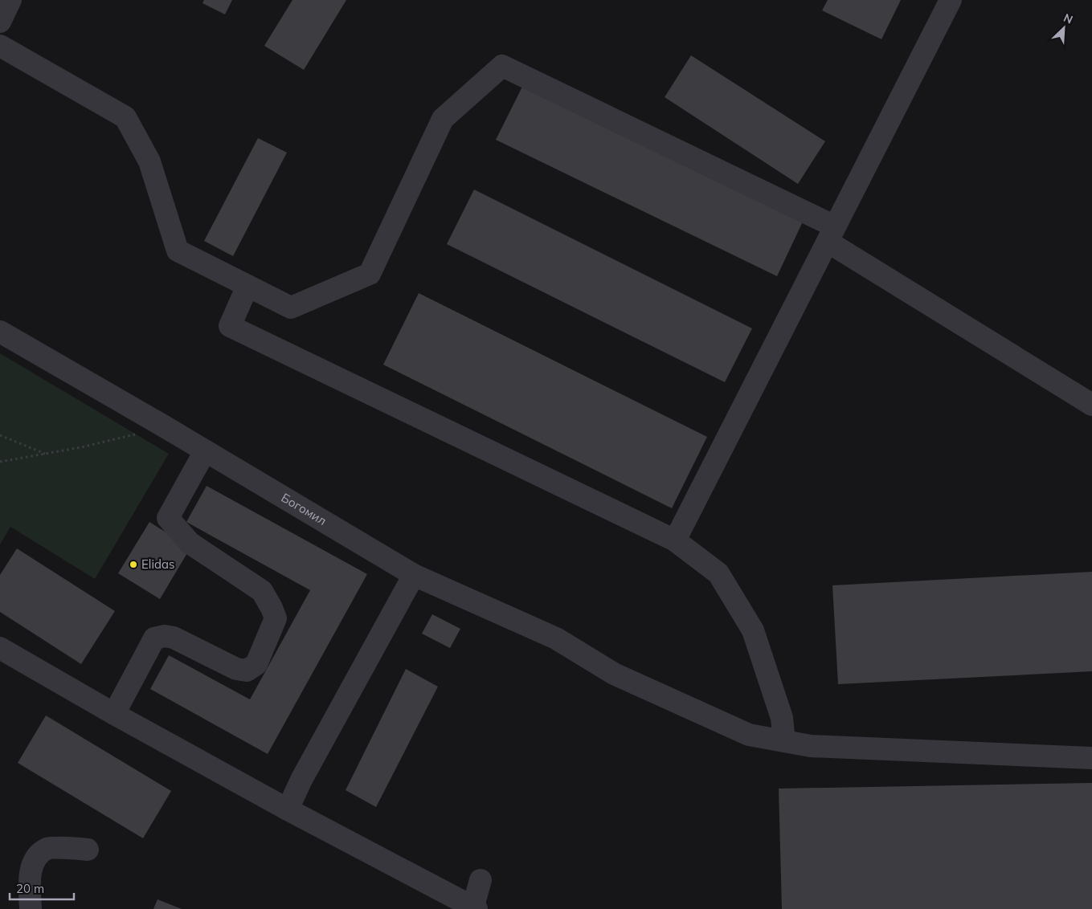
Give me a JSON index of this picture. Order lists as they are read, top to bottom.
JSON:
{
  "streets": {
    "street": ["Богомил"]
  },
  "places": ["Elidas"],
  "scale_bar": "20 m",
  "north": "top right"
}
